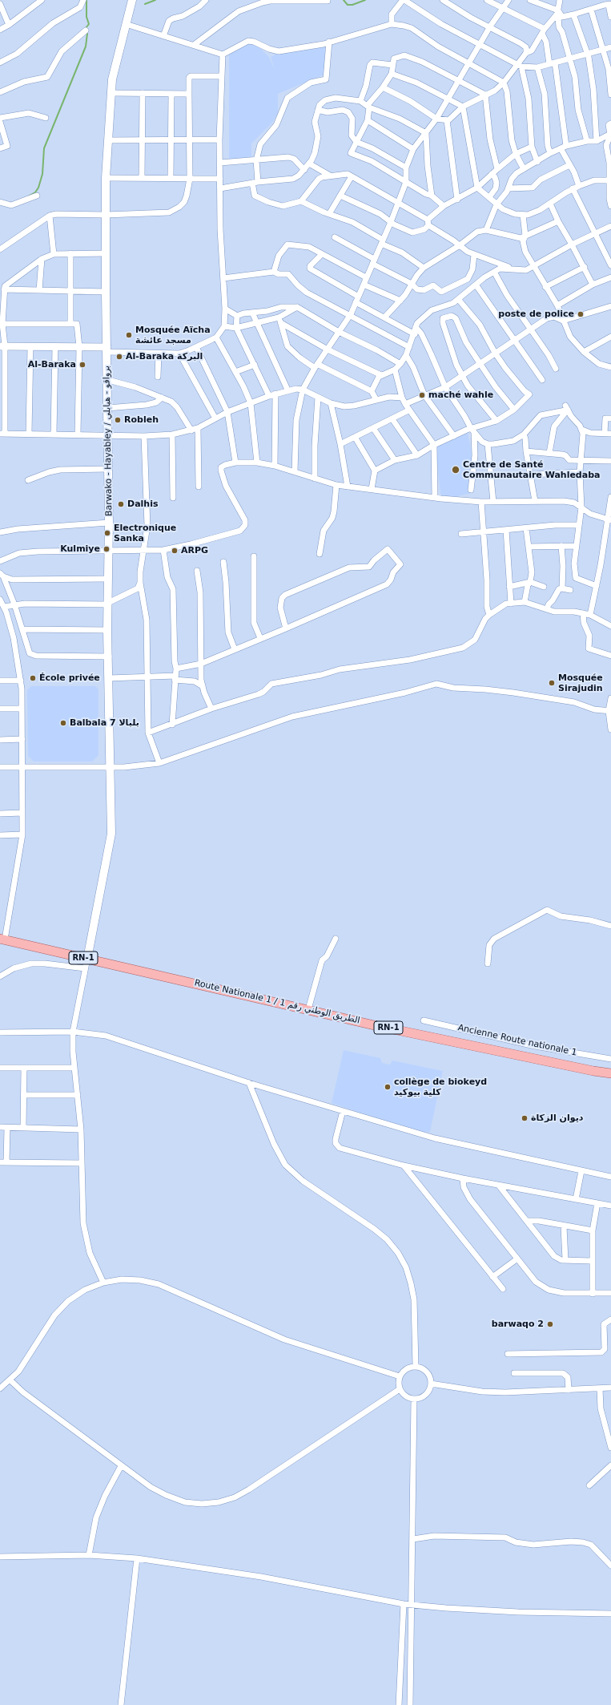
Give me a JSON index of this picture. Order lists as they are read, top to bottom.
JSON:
{
  "streets": {
    "main road": ["Barwako - Hayabley / برواقو - هيابلي", "RN-1", "Route Nationale 1 / الطريق الوطني رقم 1"],
    "street": ["Ancienne Route nationale 1"]
  },
  "crossings": [
    ["Barwako - Hayabley / برواقو - هيابلي", "Route Nationale 1 / الطريق الوطني رقم 1"]
  ],
  "places": [
    "poste de police",
    "Mosquée Aïcha مسجد عائشة",
    "Al-Baraka البركة",
    "Al-Baraka",
    "maché wahle",
    "Robleh",
    "Centre de Santé Communautaire Wahledaba",
    "Dalhis",
    "Electronique Sanka",
    "Kulmiye",
    "ARPG",
    "École privée",
    "Mosquée Sirajudin",
    "Balbala 7 بلبالا",
    "collège de biokeyd كلية بيوكيد",
    "ديوان الزكاة",
    "barwaqo 2"
  ]
}
